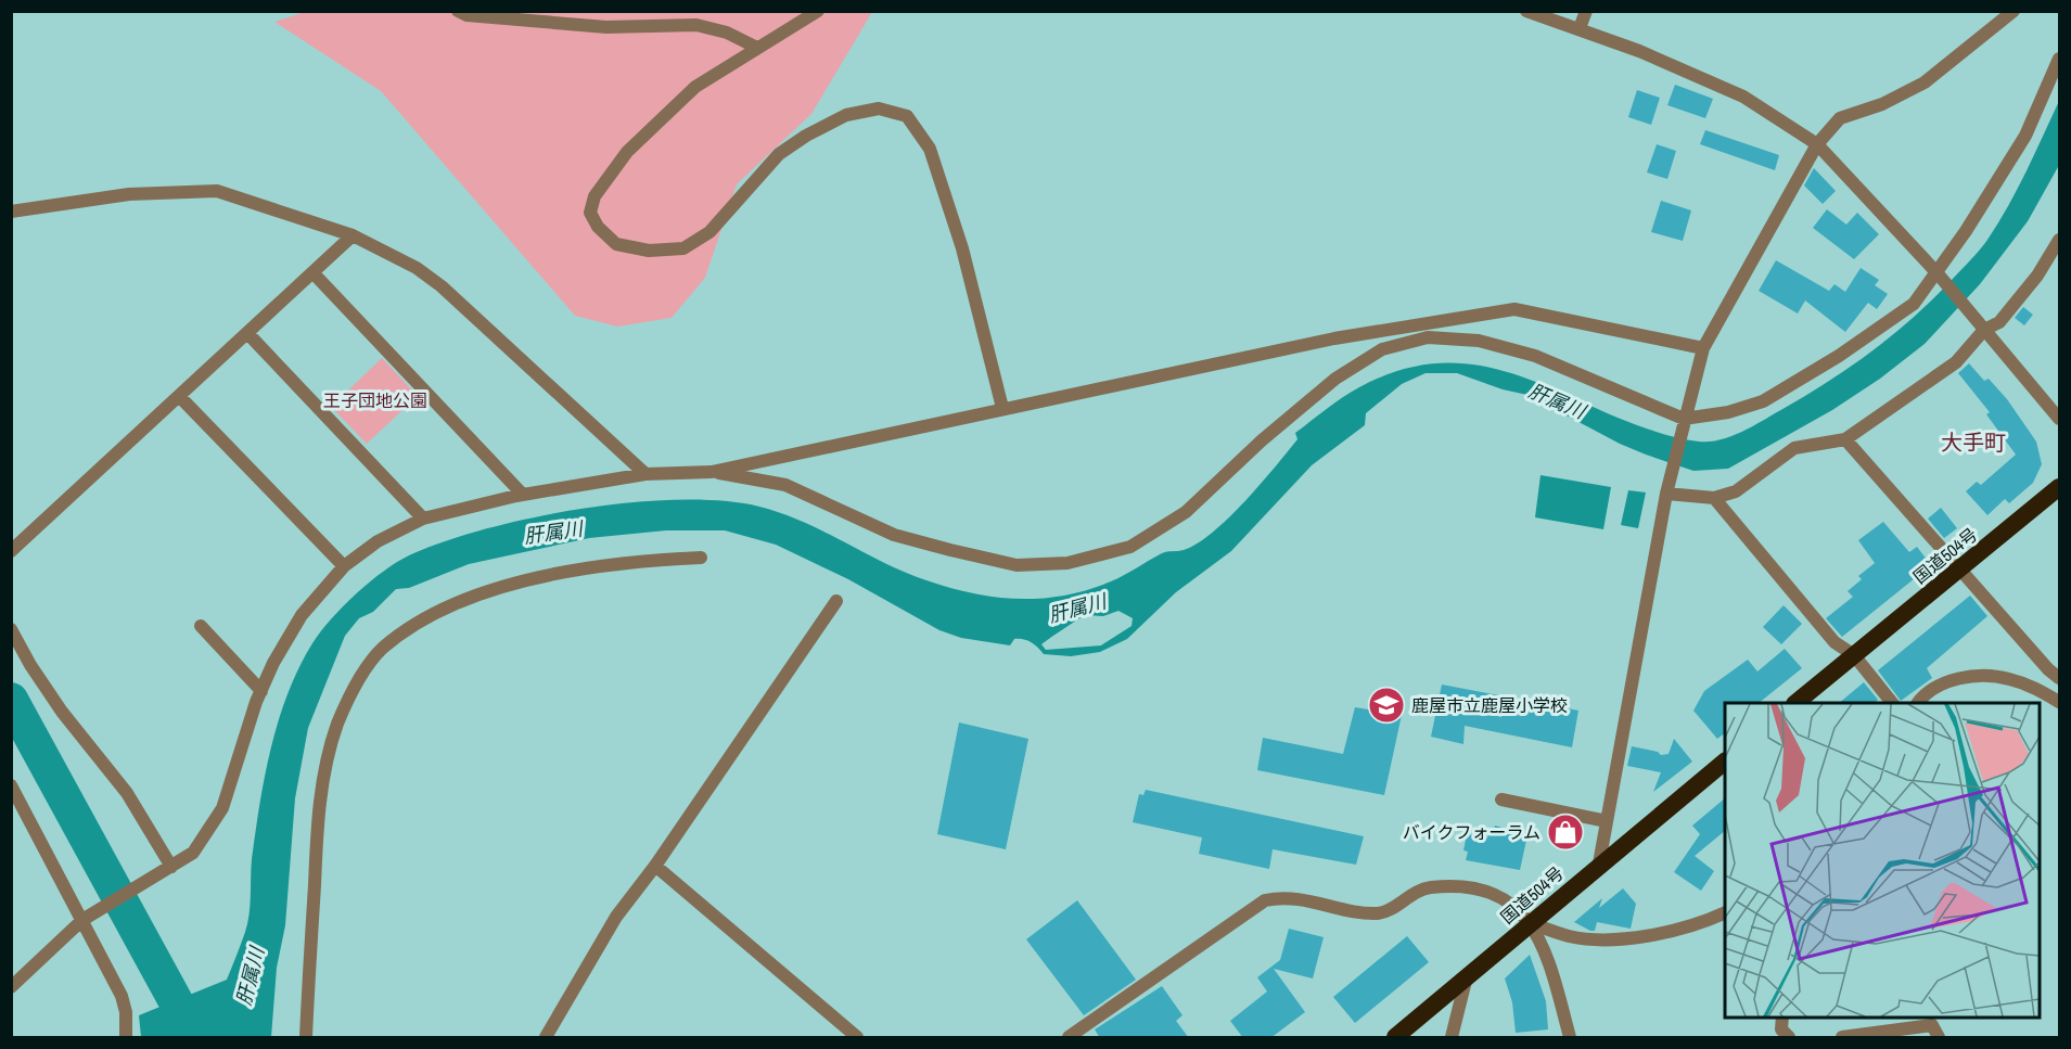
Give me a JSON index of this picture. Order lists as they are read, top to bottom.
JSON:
{
  "streets": {
    "highway": ["国道504号"]
  },
  "districts": ["大手町"],
  "water": ["肝属川"],
  "parks": ["王子団地公園"],
  "places": {
    "school or university": ["鹿屋市立鹿屋小学校"],
    "shop": ["バイクフォーラム"]
  }
}
